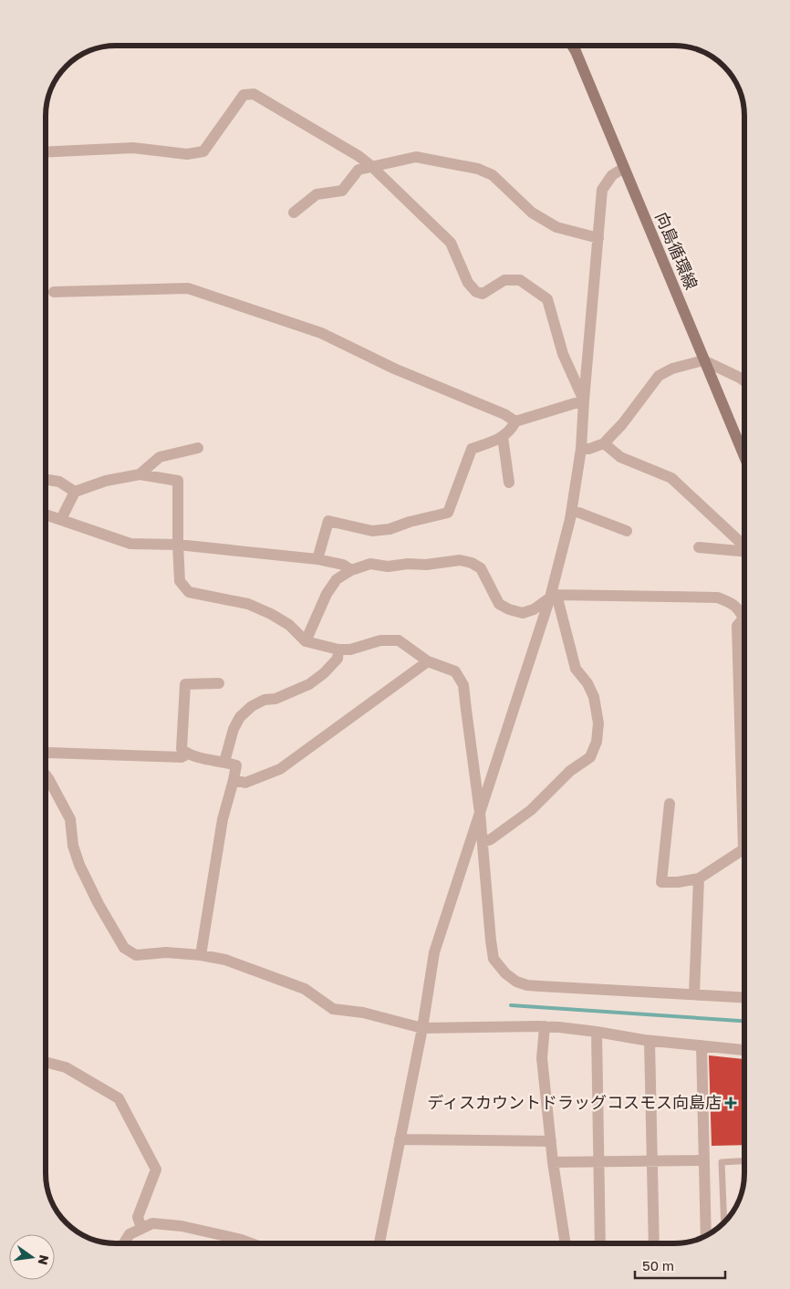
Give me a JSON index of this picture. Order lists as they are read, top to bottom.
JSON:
{
  "streets": {
    "main road": ["向島循環線"]
  },
  "places": {
    "health": ["ディスカウントドラッグコスモス向島店"]
  },
  "scale_bar": "50 m",
  "north": "right"
}
